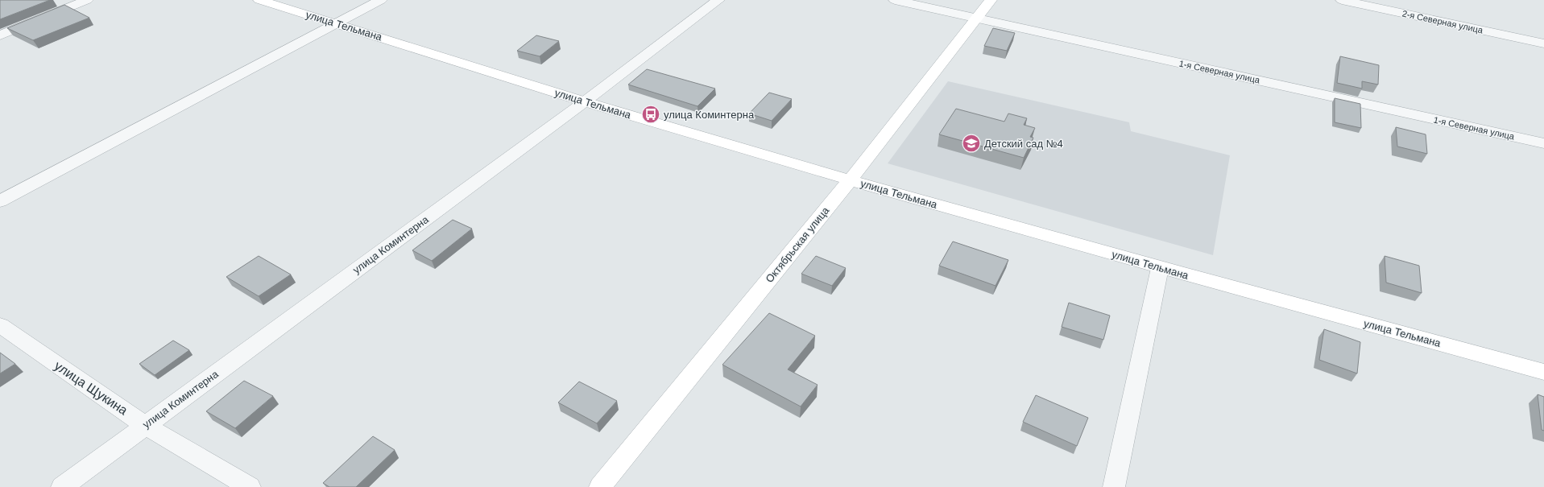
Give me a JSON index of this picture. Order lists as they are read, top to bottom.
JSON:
{
  "streets": {
    "street": [
      "2-я Северная улица",
      "улица Тельмана",
      "1-я Северная улица",
      "улица Коминтерна",
      "Октябрьская улица",
      "улица Щукина"
    ]
  },
  "crossings": [
    ["улица Тельмана", "улица Коминтерна"],
    ["улица Тельмана", "Октябрьская улица"],
    ["1-я Северная улица", "Октябрьская улица"],
    ["улица Коминтерна", "улица Щукина"]
  ],
  "places": {
    "bus stop": ["улица Коминтерна"],
    "school or university": ["Детский сад №4"]
  }
}
